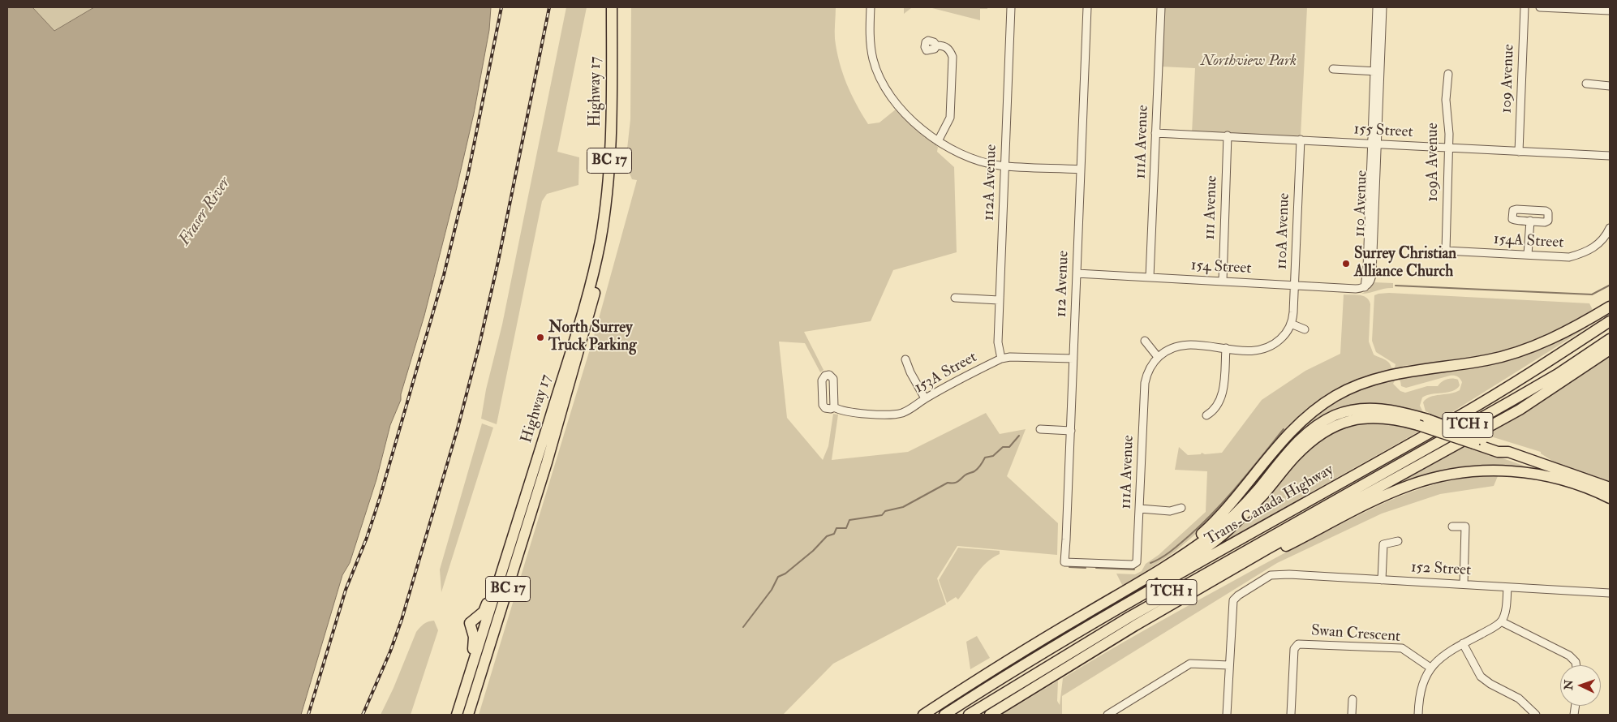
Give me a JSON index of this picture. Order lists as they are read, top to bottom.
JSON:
{
  "streets": {
    "highway": [
      "Highway 17",
      "BC 17",
      "TCH 1",
      "Trans-Canada Highway"
    ],
    "street": [
      "109 Avenue",
      "155 Street",
      "111A Avenue",
      "109A Avenue",
      "112A Avenue",
      "110 Avenue",
      "111 Avenue",
      "110A Avenue",
      "154A Street",
      "154 Street",
      "112 Avenue",
      "153A Street",
      "152 Street",
      "Swan Crescent"
    ]
  },
  "crossings": [
    ["109 Avenue", "155 Street"],
    ["155 Street", "111A Avenue"],
    ["155 Street", "109A Avenue"],
    ["155 Street", "110 Avenue"],
    ["155 Street", "111 Avenue"],
    ["155 Street", "110A Avenue"],
    ["111A Avenue", "154 Street"],
    ["111A Avenue", "112 Avenue"],
    ["109A Avenue", "154A Street"],
    ["112A Avenue", "153A Street"],
    ["110 Avenue", "154 Street"],
    ["111 Avenue", "154 Street"],
    ["110A Avenue", "154 Street"],
    ["154 Street", "112 Avenue"],
    ["112 Avenue", "153A Street"]
  ],
  "water": ["Fraser River"],
  "parks": ["Northview Park"],
  "places": ["Surrey Christian Alliance Church", "North Surrey Truck Parking"],
  "north": "left"
}
